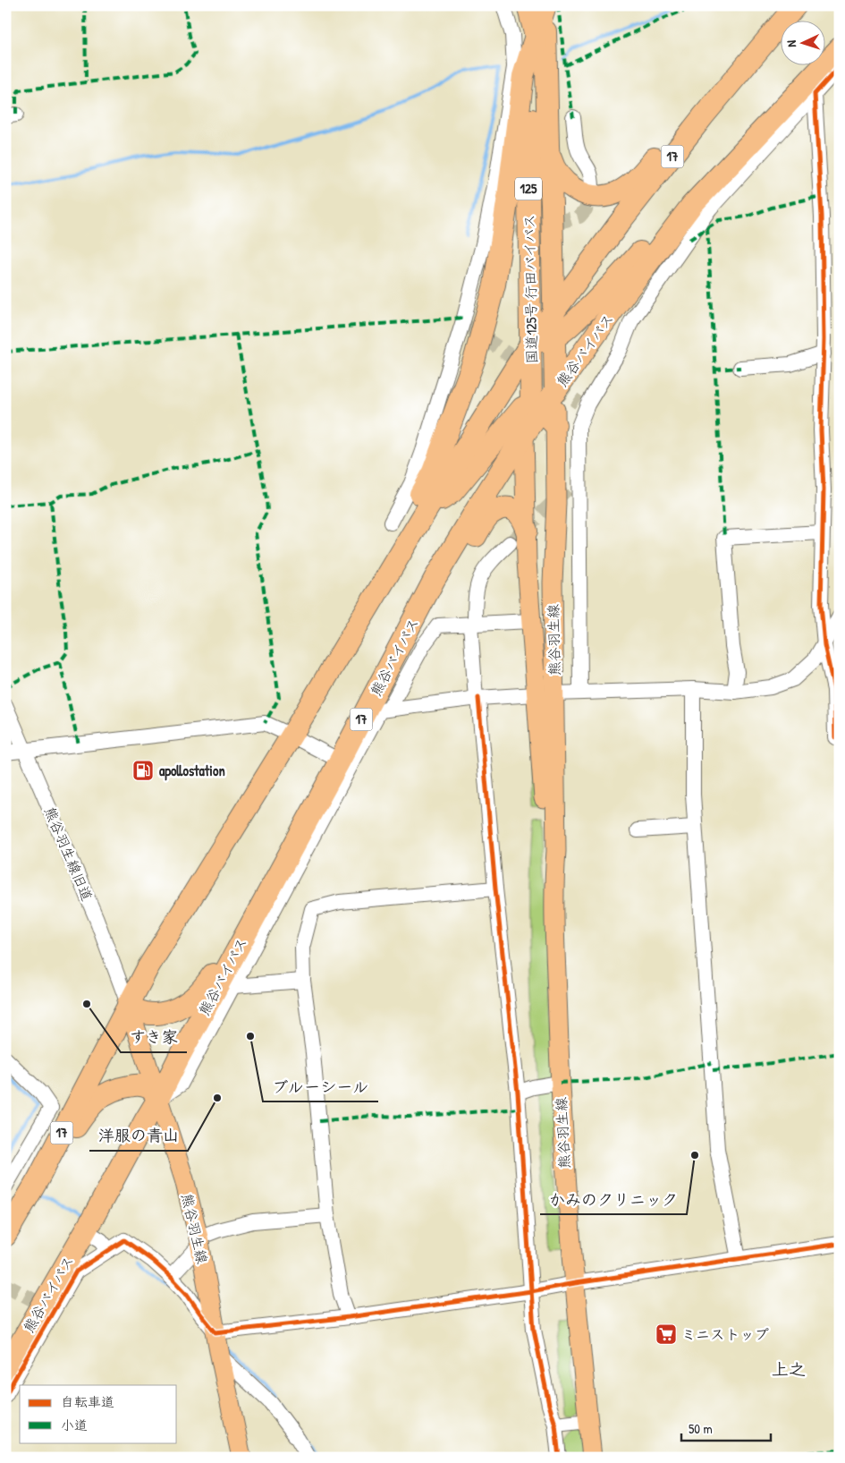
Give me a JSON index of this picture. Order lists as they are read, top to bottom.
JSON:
{
  "streets": {
    "highway": [
      "17",
      "125",
      "国道125号 行田バイパス",
      "熊谷バイパス"
    ],
    "main road": ["熊谷羽生線"],
    "street": ["熊谷羽生線旧道"]
  },
  "crossings": [
    ["17", "国道125号 行田バイパス"],
    ["17", "熊谷羽生線"],
    ["17", "熊谷羽生線旧道"],
    ["国道125号 行田バイパス", "熊谷バイパス"],
    ["国道125号 行田バイパス", "熊谷羽生線"],
    ["熊谷バイパス", "熊谷羽生線"],
    ["熊谷羽生線", "熊谷羽生線旧道"]
  ],
  "districts": ["上之"],
  "places": {
    "fuel station": ["apollostation"],
    "other": [
      "すき家",
      "ブルーシール",
      "洋服の青山",
      "かみのクリニック"
    ],
    "supermarket": ["ミニストップ"]
  },
  "legend": ["自転車道", "小道"],
  "scale_bar": "50 m",
  "north": "left"
}
